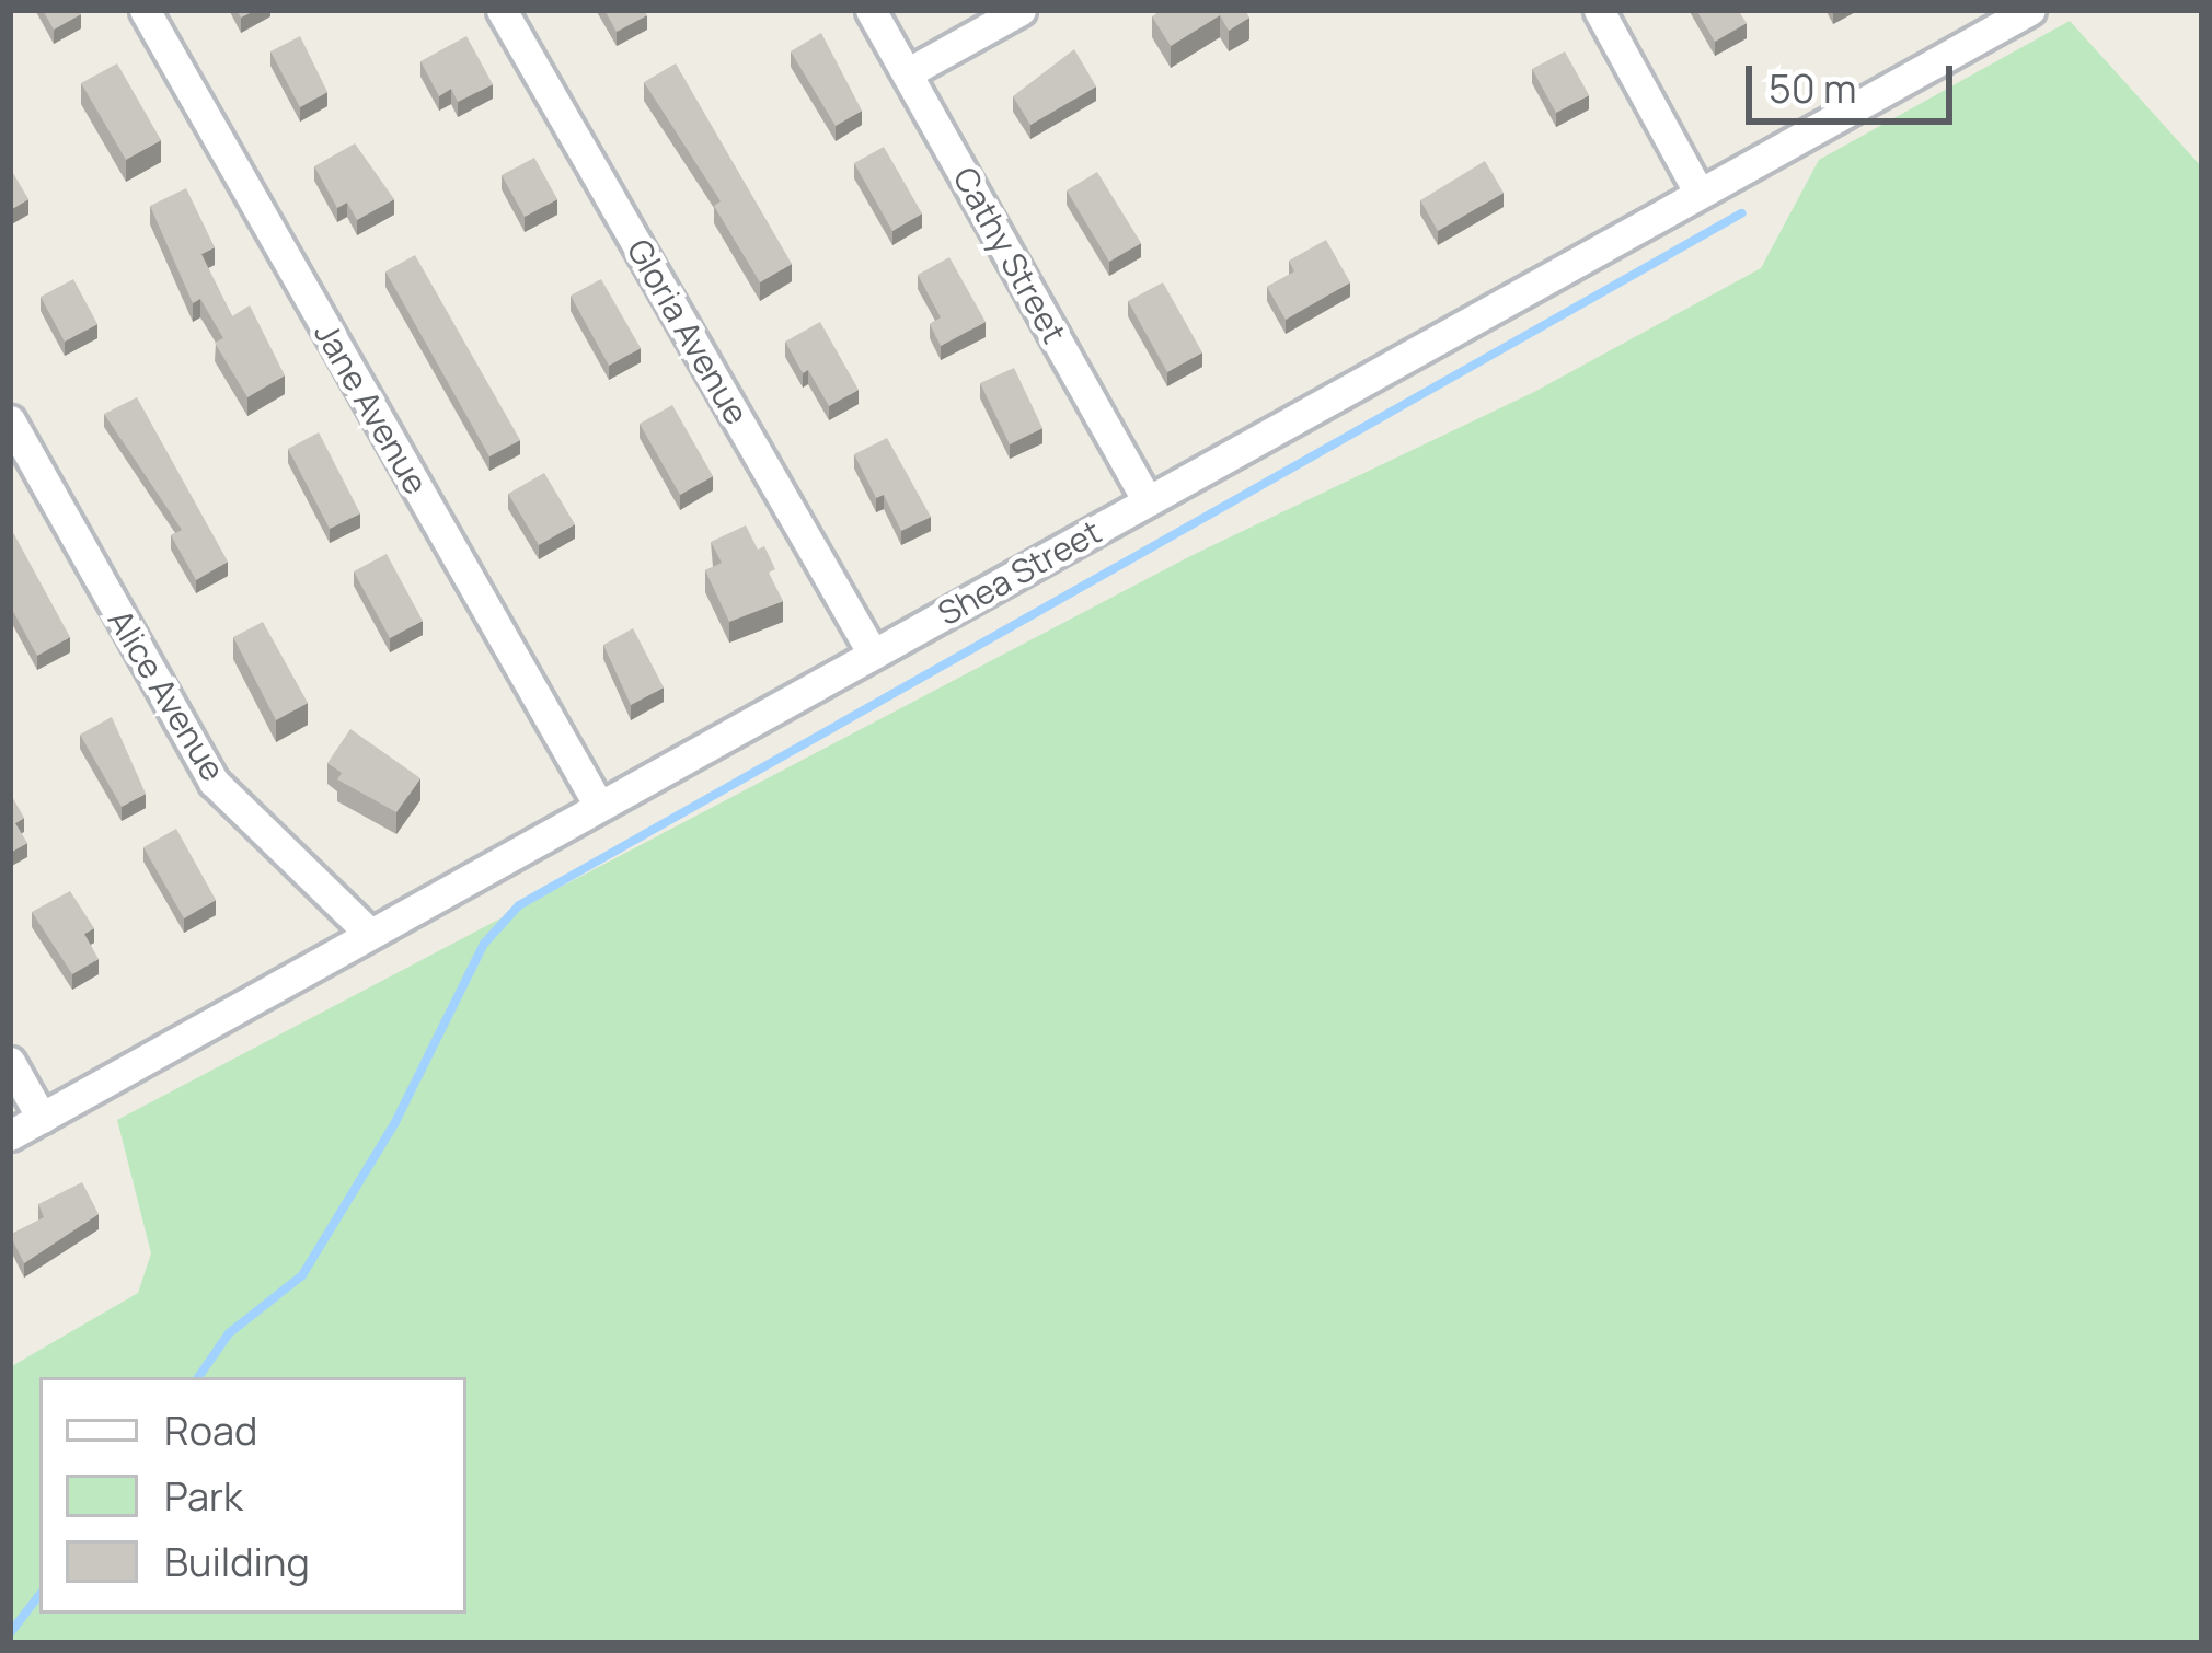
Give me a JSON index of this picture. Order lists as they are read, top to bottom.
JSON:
{
  "streets": {
    "street": [
      "Cathy Street",
      "Gloria Avenue",
      "Jane Avenue",
      "Shea Street",
      "Alice Avenue"
    ]
  },
  "crossings": [
    ["Cathy Street", "Shea Street"],
    ["Gloria Avenue", "Shea Street"],
    ["Jane Avenue", "Shea Street"],
    ["Shea Street", "Alice Avenue"]
  ],
  "legend": ["Road", "Park", "Building"],
  "scale_bar": "50 m"
}
